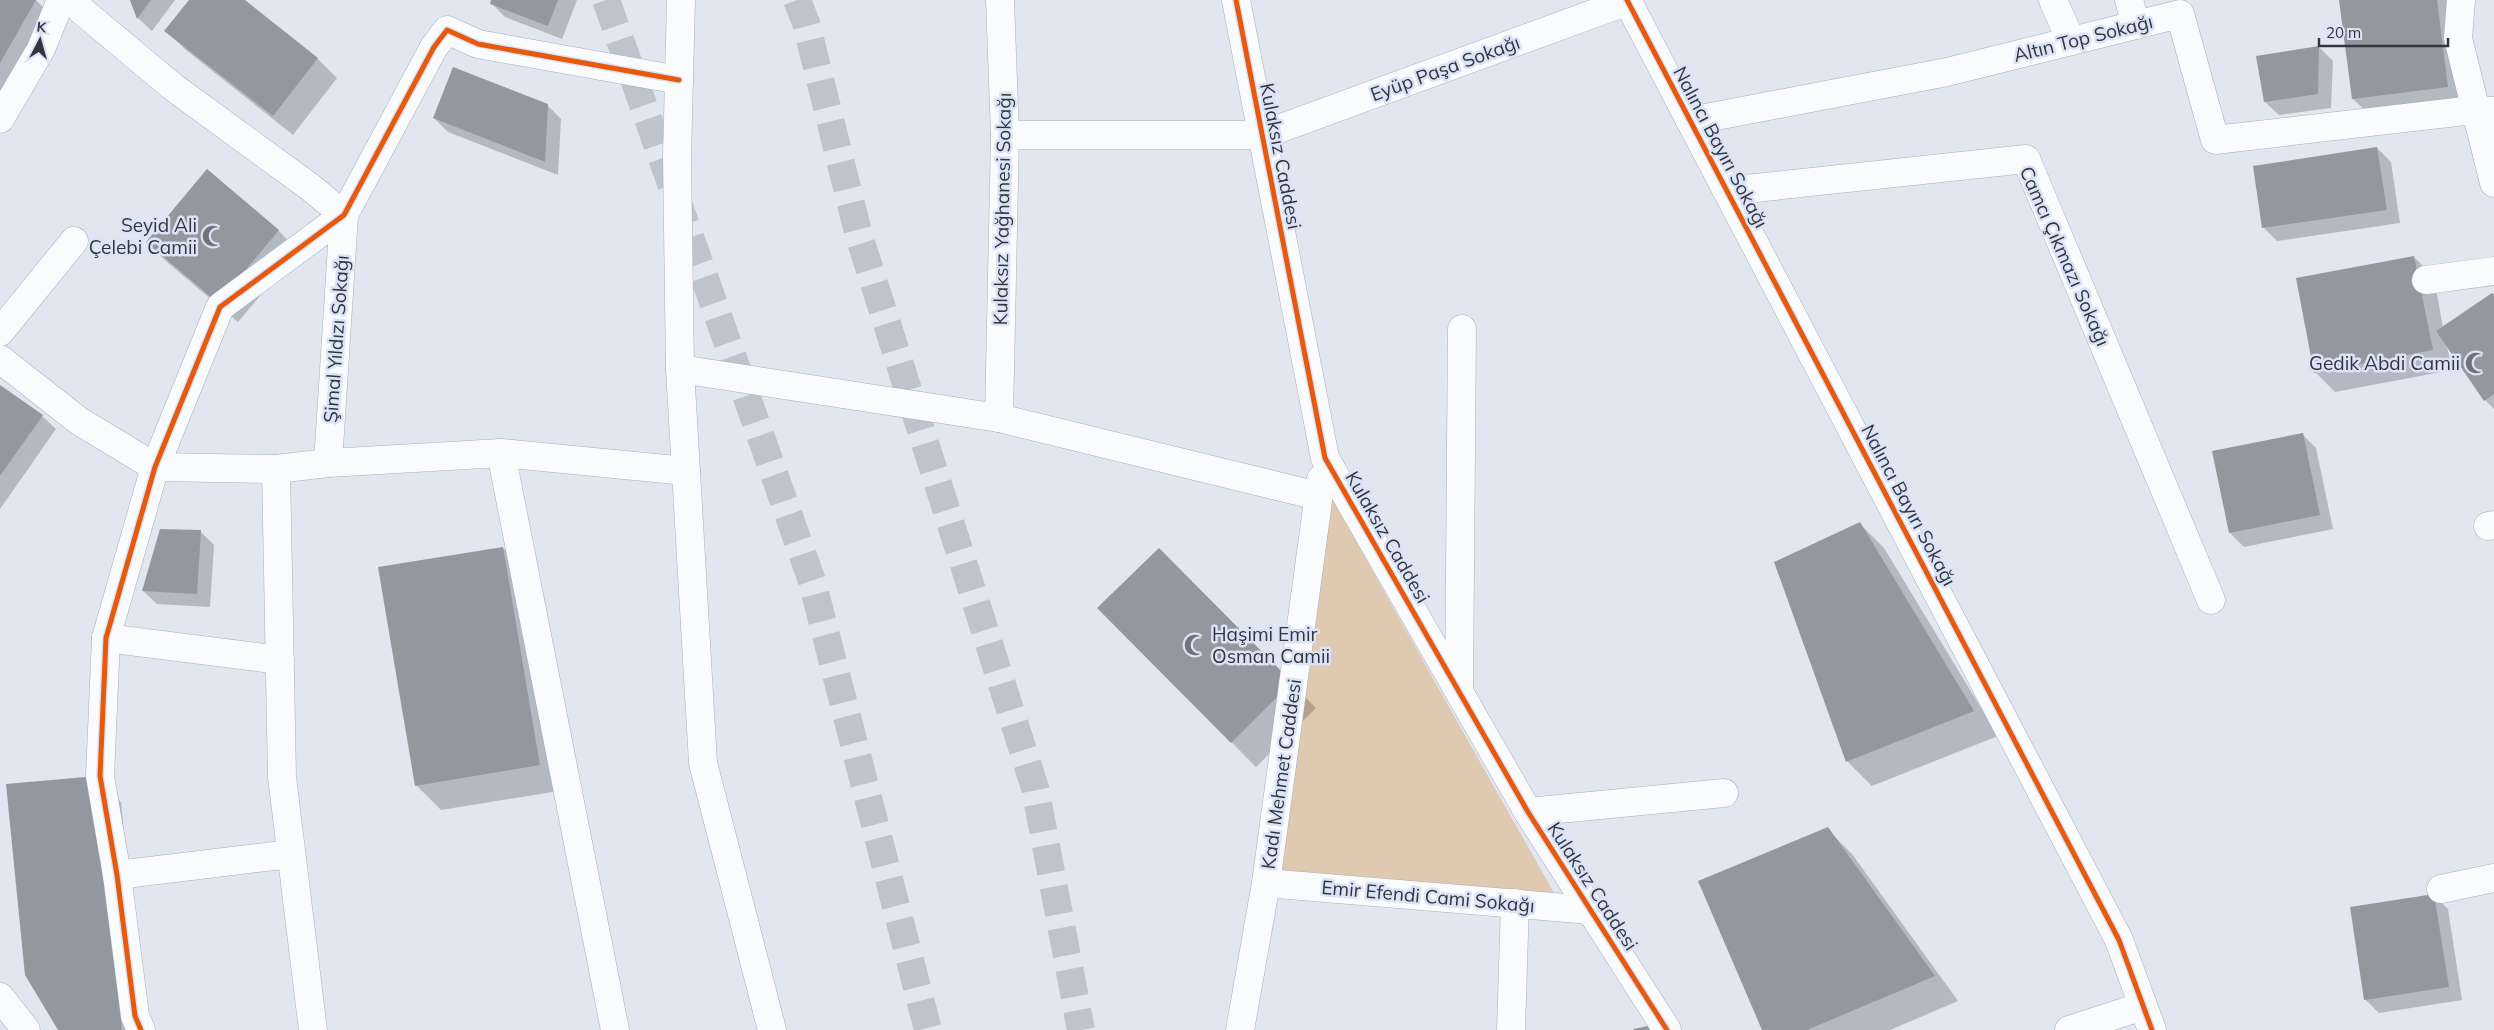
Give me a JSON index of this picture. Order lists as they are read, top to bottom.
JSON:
{
  "streets": {
    "street": [
      "Altın Top Sokağı",
      "Eyüp Paşa Sokağı",
      "Nalıncı Bayırı Sokağı",
      "Kulaksız Caddesi",
      "Kulaksız Yağhanesi Sokağı",
      "Camcı Çıkmazı Sokağı",
      "Şimal Yıldızı Sokağı",
      "Kadı Mehmet Caddesi",
      "Emir Efendi Cami Sokağı"
    ]
  },
  "crossings": [
    ["Altın Top Sokağı", "Nalıncı Bayırı Sokağı"],
    ["Eyüp Paşa Sokağı", "Nalıncı Bayırı Sokağı"],
    ["Eyüp Paşa Sokağı", "Kulaksız Caddesi"],
    ["Nalıncı Bayırı Sokağı", "Camcı Çıkmazı Sokağı"],
    ["Kulaksız Caddesi", "Kadı Mehmet Caddesi"],
    ["Kulaksız Caddesi", "Emir Efendi Cami Sokağı"],
    ["Kadı Mehmet Caddesi", "Emir Efendi Cami Sokağı"]
  ],
  "places": {
    "mosque": ["Seyid Ali Çelebi Camii", "Gedik Abdi Camii", "Haşimi Emir Osman Camii"]
  },
  "scale_bar": "20 m",
  "north": "top"
}
